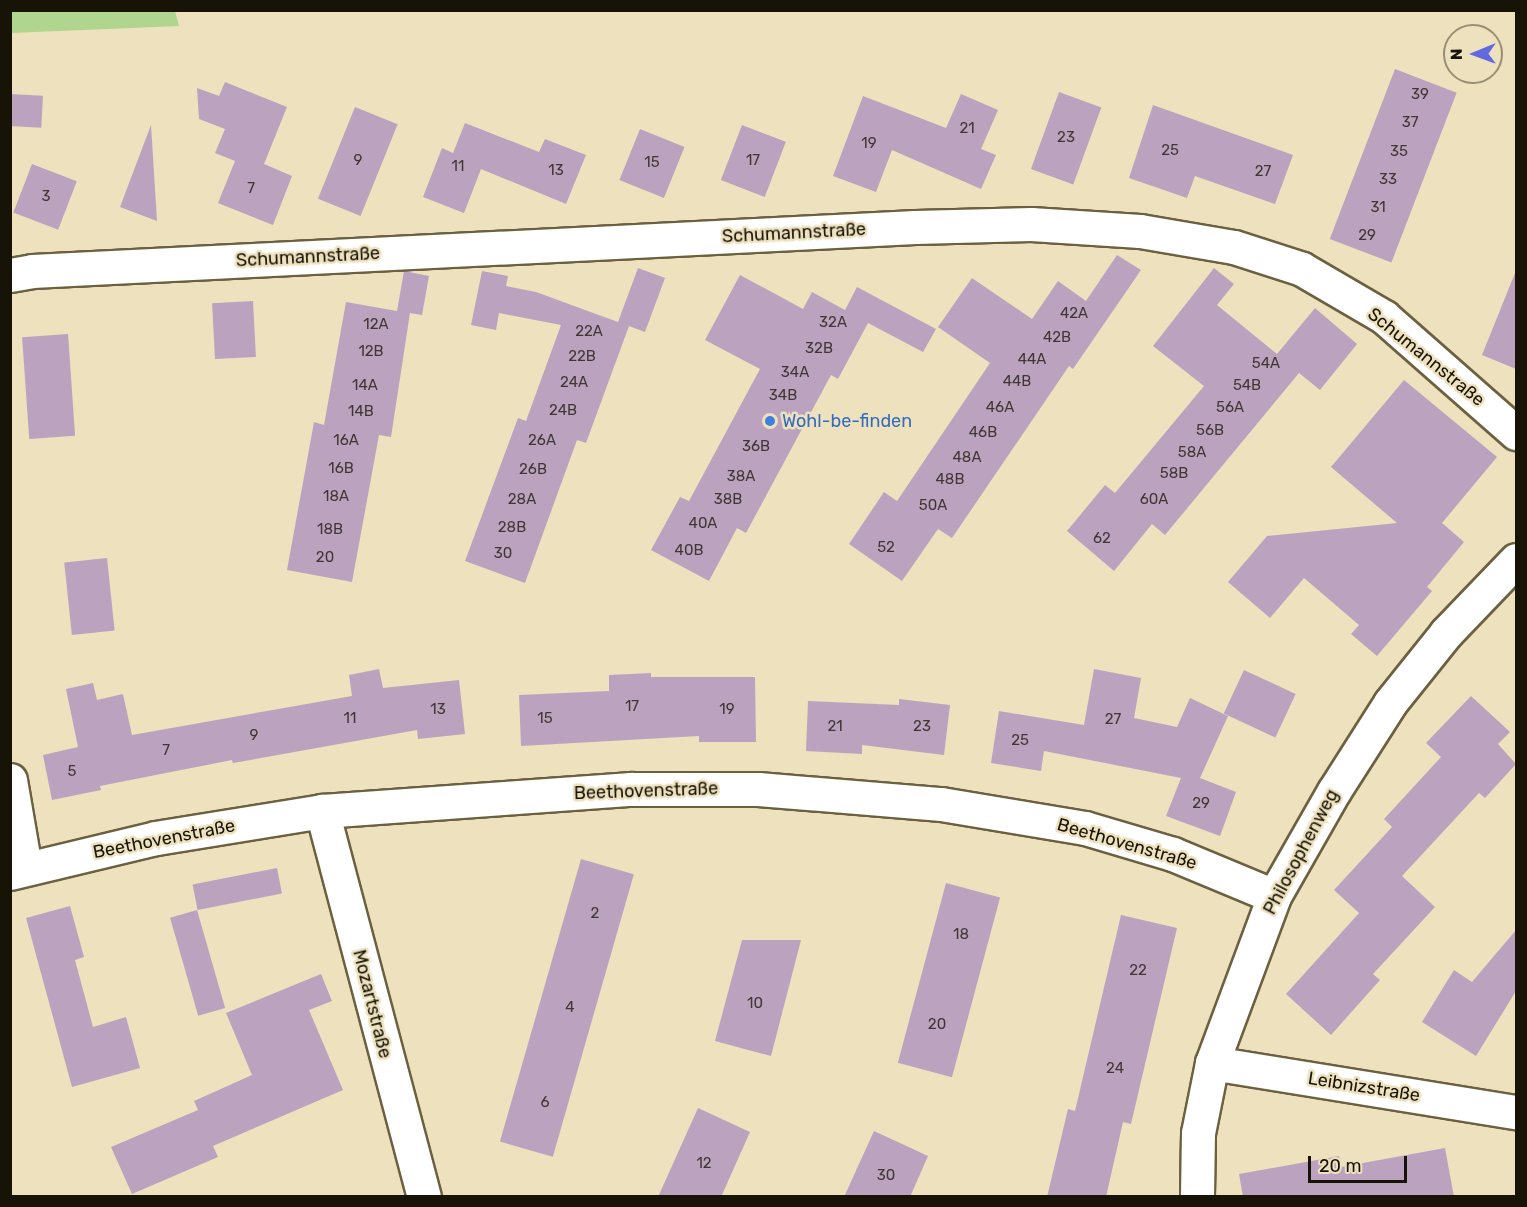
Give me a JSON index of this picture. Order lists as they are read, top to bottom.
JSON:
{
  "streets": {
    "street": [
      "Schumannstraße",
      "Beethovenstraße",
      "Philosophenweg",
      "Mozartstraße",
      "Leibnizstraße"
    ]
  },
  "crossings": [
    ["Beethovenstraße", "Philosophenweg"],
    ["Beethovenstraße", "Mozartstraße"],
    ["Philosophenweg", "Leibnizstraße"]
  ],
  "places": ["Wohl-be-finden"],
  "house_numbers": [
    "39",
    "37",
    "21",
    "23",
    "19",
    "25",
    "35",
    "9",
    "17",
    "15",
    "11",
    "13",
    "27",
    "33",
    "7",
    "3",
    "31",
    "29",
    "42A",
    "32A",
    "12A",
    "22A",
    "42B",
    "32B",
    "12B",
    "22B",
    "44A",
    "54A",
    "34A",
    "44B",
    "24A",
    "14A",
    "54B",
    "34B",
    "46A",
    "56A",
    "24B",
    "14B",
    "56B",
    "46B",
    "16A",
    "26A",
    "36B",
    "58A",
    "48A",
    "16B",
    "26B",
    "58B",
    "38A",
    "48B",
    "18A",
    "28A",
    "38B",
    "60A",
    "50A",
    "40A",
    "28B",
    "18B",
    "62",
    "52",
    "40B",
    "30",
    "20",
    "17",
    "13",
    "19",
    "11",
    "15",
    "27",
    "21",
    "23",
    "9",
    "25",
    "7",
    "5",
    "29",
    "2",
    "18",
    "22",
    "10",
    "4",
    "20",
    "24",
    "6",
    "12",
    "30"
  ],
  "scale_bar": "20 m",
  "north": "left"
}
